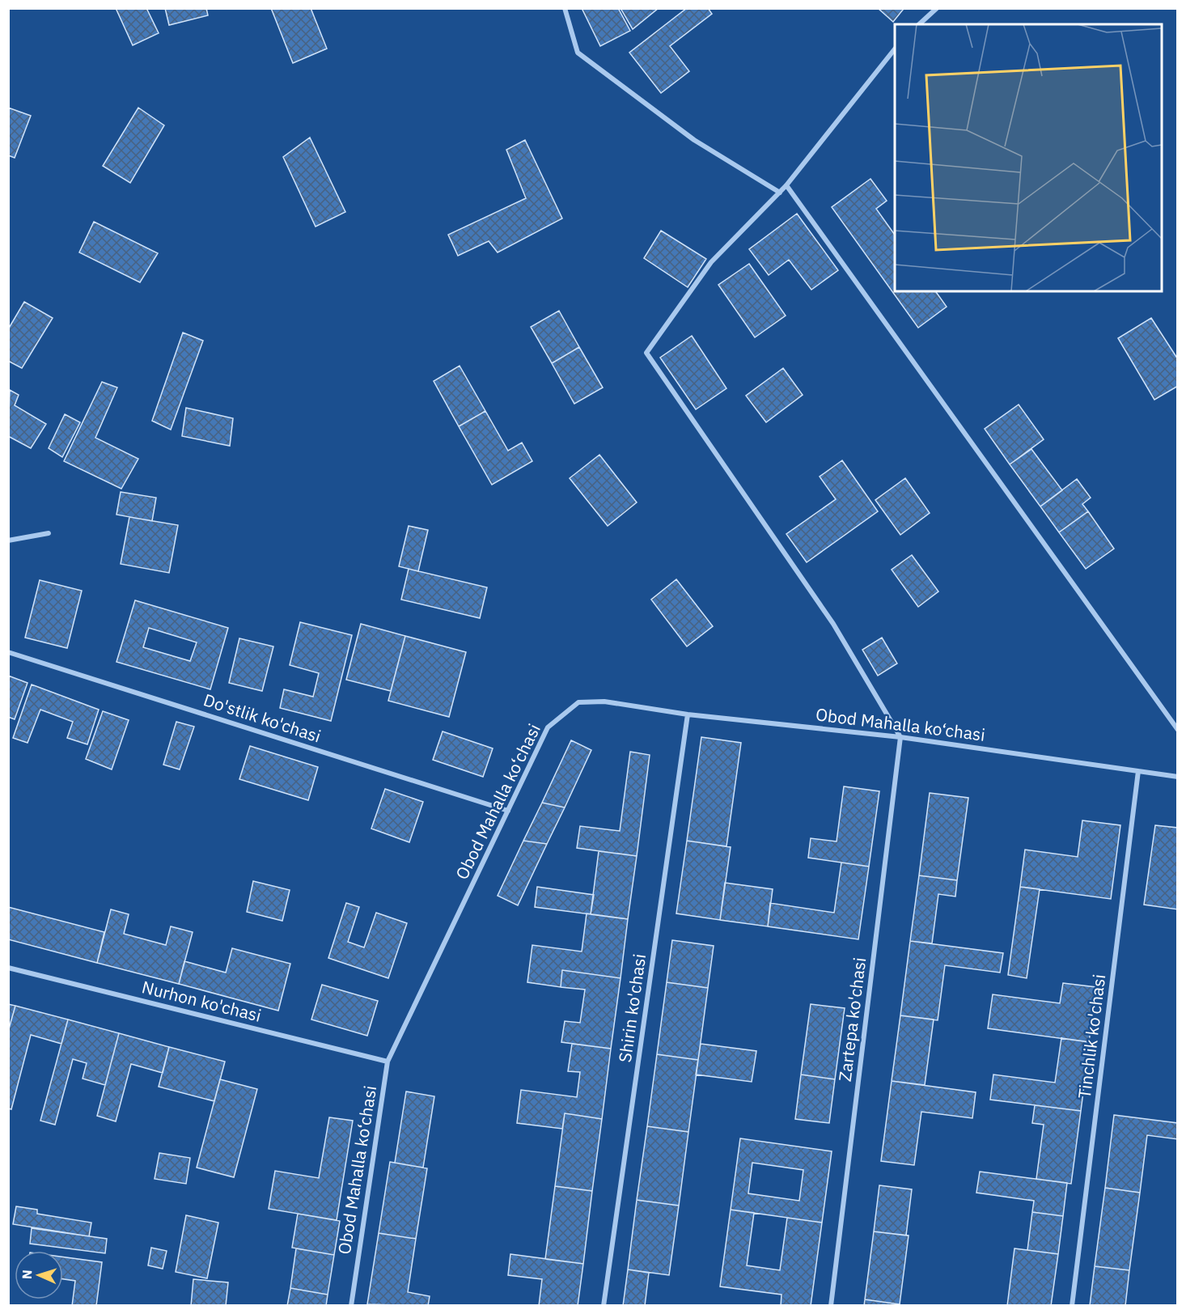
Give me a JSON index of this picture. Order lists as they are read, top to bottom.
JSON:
{
  "streets": {
    "street": [
      "Do'stlik ko'chasi",
      "Obod Mahalla ko‘chasi",
      "Nurhon ko'chasi",
      "Shirin ko'chasi",
      "Zartepa ko'chasi",
      "Tinchlik ko'chasi"
    ]
  },
  "crossings": [
    ["Do'stlik ko'chasi", "Obod Mahalla ko‘chasi"],
    ["Obod Mahalla ko‘chasi", "Nurhon ko'chasi"],
    ["Obod Mahalla ko‘chasi", "Shirin ko'chasi"],
    ["Obod Mahalla ko‘chasi", "Zartepa ko'chasi"],
    ["Obod Mahalla ko‘chasi", "Tinchlik ko'chasi"]
  ],
  "north": "left"
}
